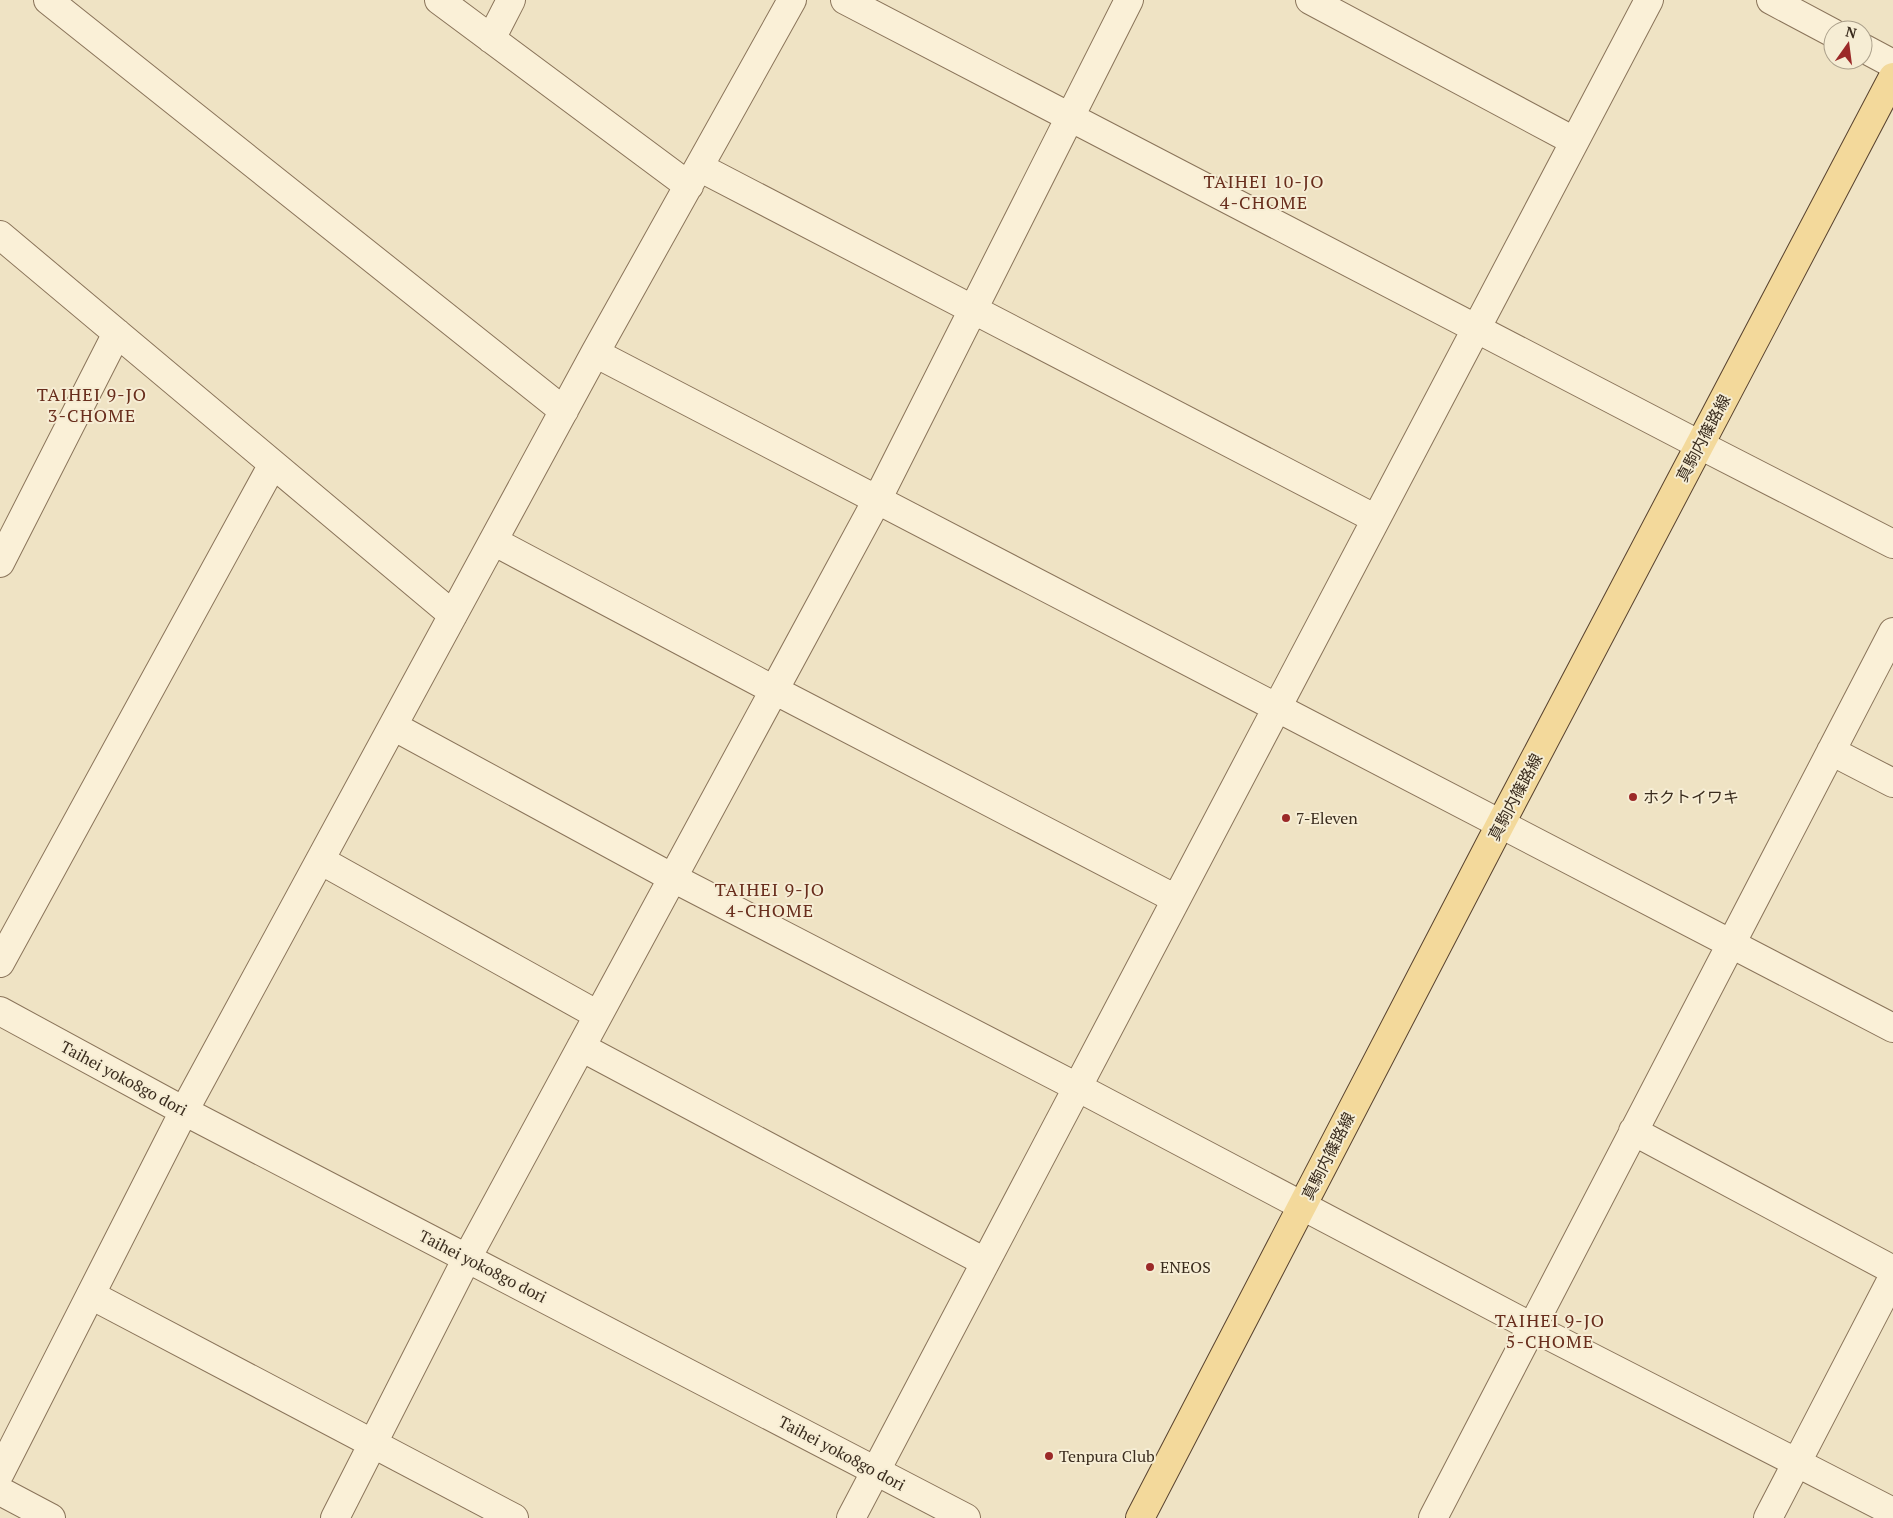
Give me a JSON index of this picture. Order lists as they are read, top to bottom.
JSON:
{
  "streets": {
    "main road": ["真駒内篠路線"],
    "street": ["Taihei yoko8go dori"]
  },
  "districts": [
    "TAIHEI 10-JO 4-CHOME",
    "TAIHEI 9-JO 3-CHOME",
    "TAIHEI 9-JO 4-CHOME",
    "TAIHEI 9-JO 5-CHOME"
  ],
  "places": [
    "ホクトイワキ",
    "7-Eleven",
    "ENEOS",
    "Tenpura Club"
  ],
  "north": "top"
}
